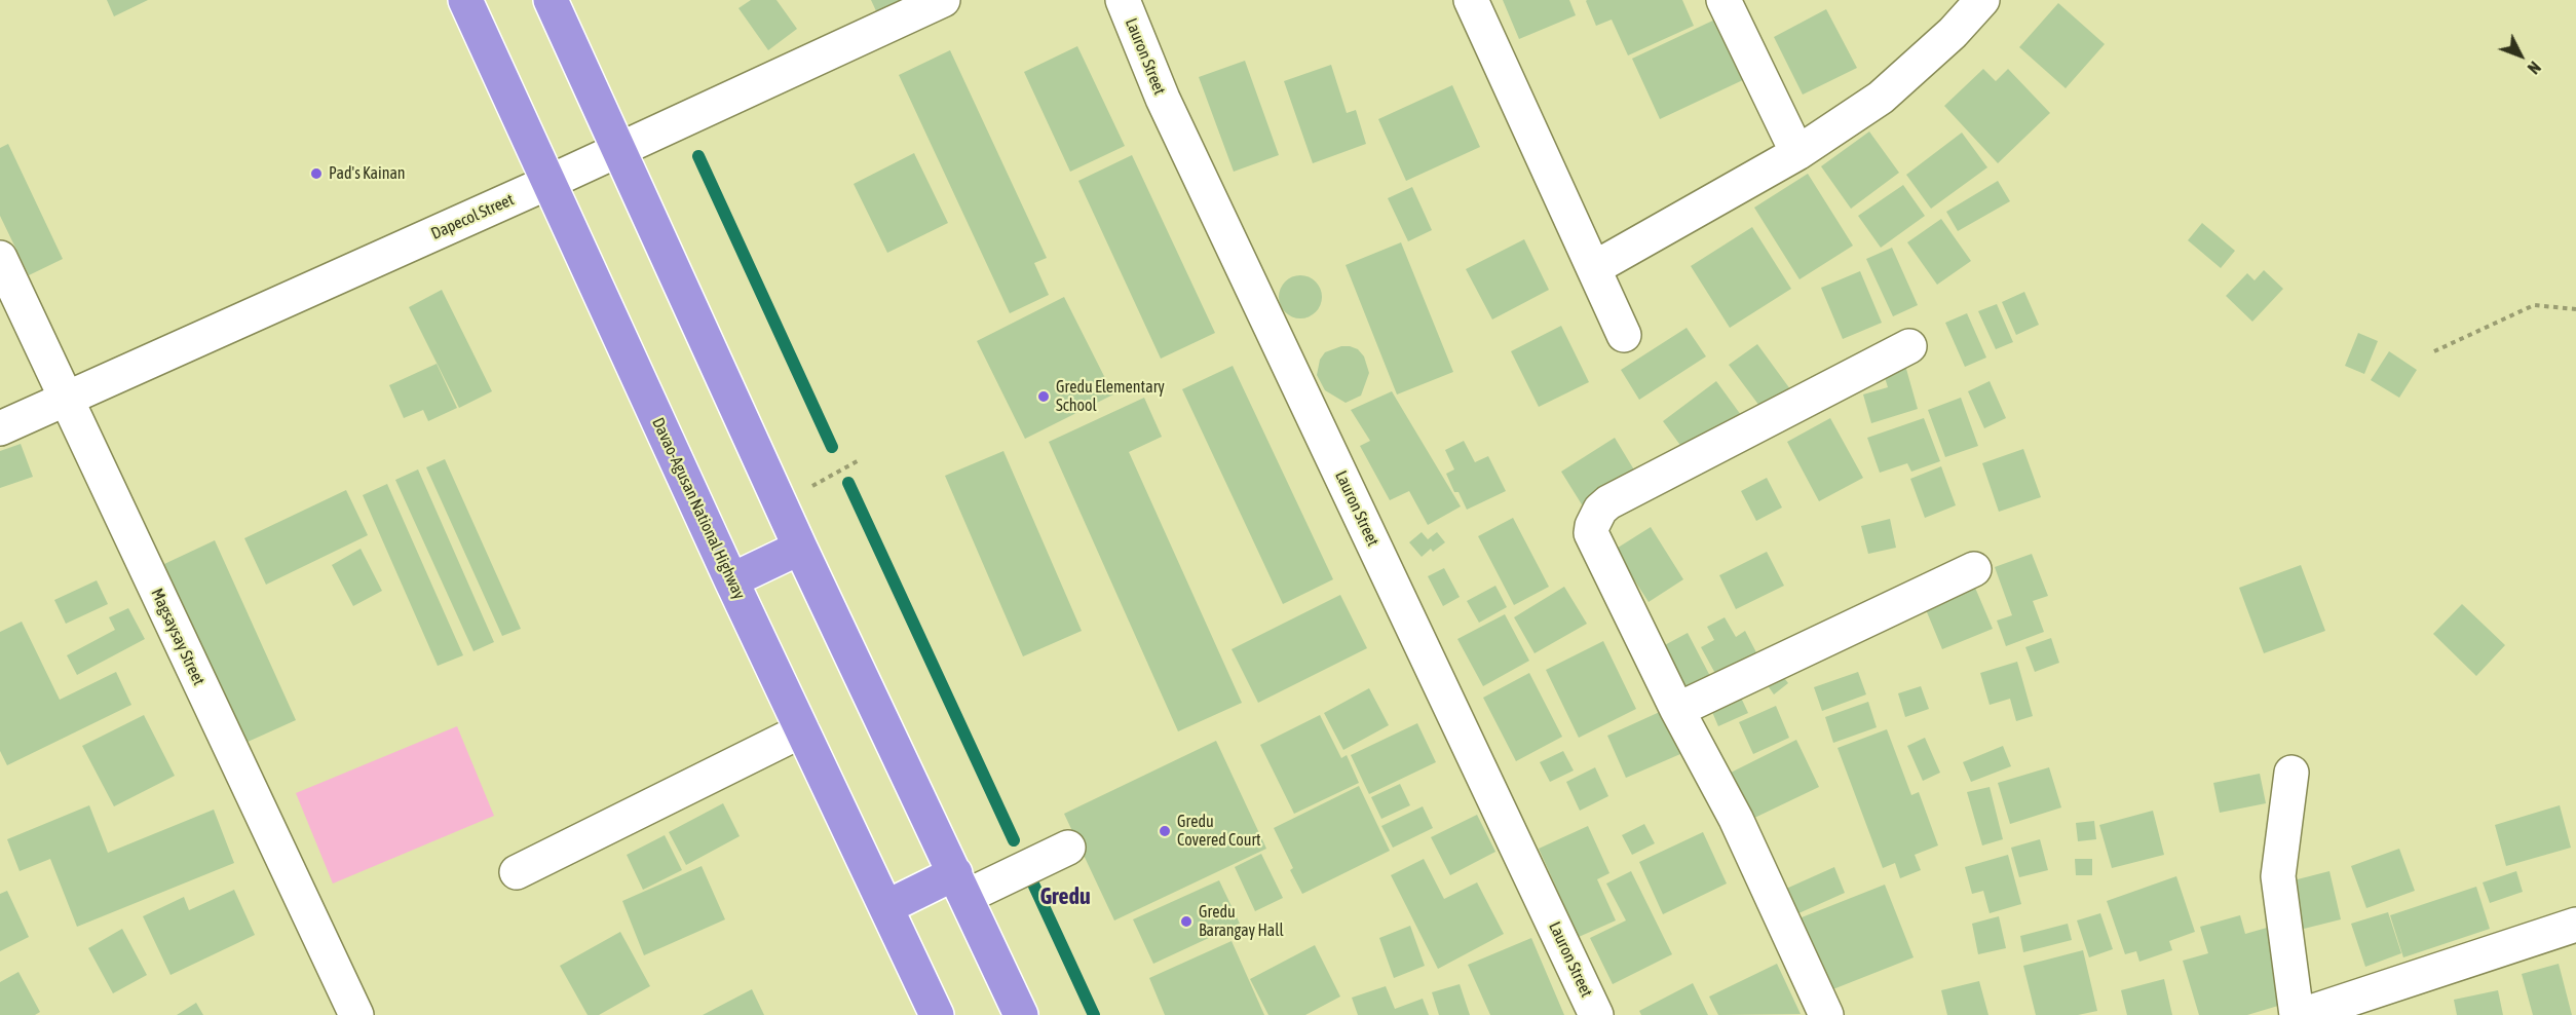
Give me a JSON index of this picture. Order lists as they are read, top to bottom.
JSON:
{
  "streets": {
    "highway": ["Davao-Agusan National Highway"],
    "street": ["Lauron Street", "Dapecol Street", "Magsaysay Street"]
  },
  "crossings": [
    ["Dapecol Street", "Davao-Agusan National Highway"],
    ["Dapecol Street", "Magsaysay Street"]
  ],
  "districts": ["Gredu"],
  "places": [
    "Pad's Kainan",
    "Gredu Elementary School",
    "Gredu Covered Court",
    "Gredu Barangay Hall"
  ],
  "north": "bottom right"
}
